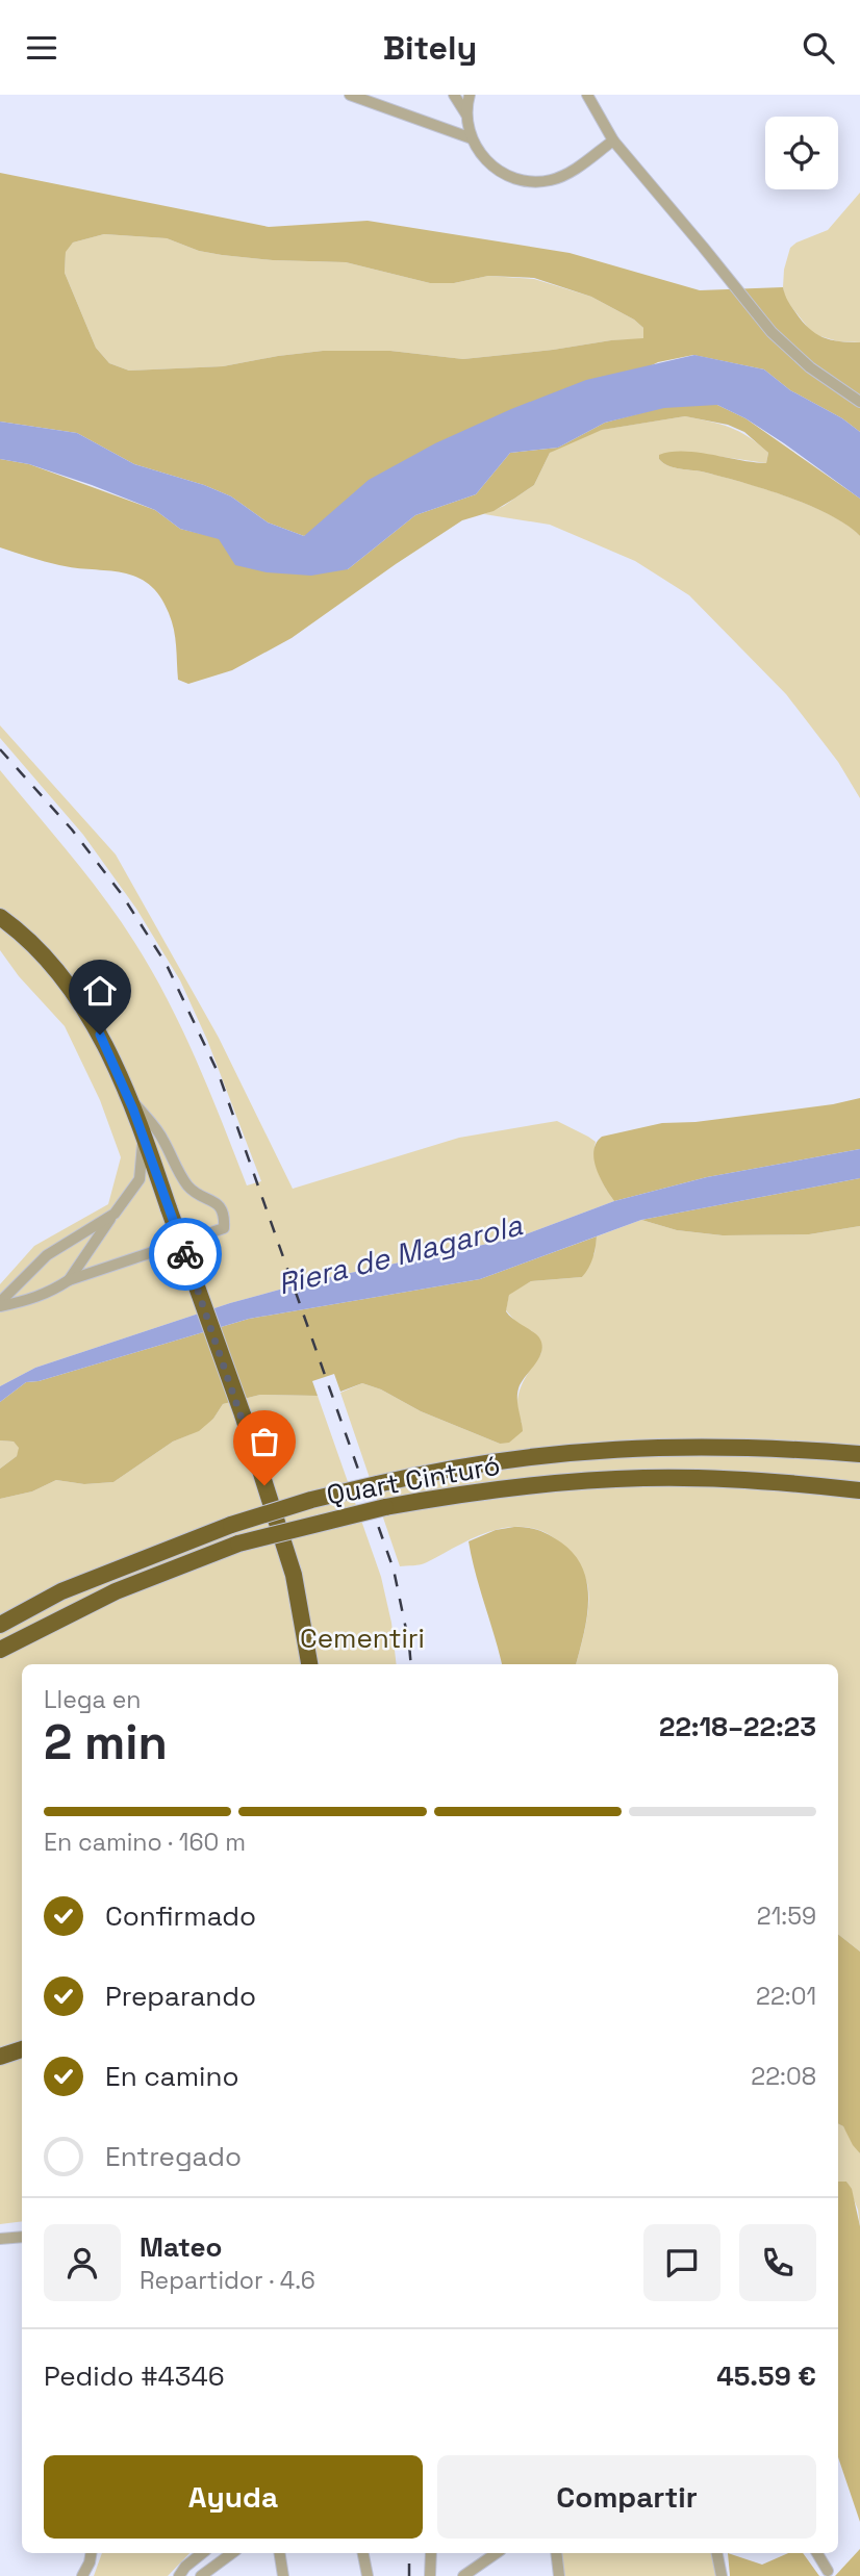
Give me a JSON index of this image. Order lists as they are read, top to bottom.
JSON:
{
  "streets": {
    "highway": ["Quart Cinturó"]
  },
  "water": ["Riera de Magarola"],
  "parks": ["Cementiri"],
  "page": {
    "header": "Bitely",
    "heading": ["2 min", "Llega en", "22:18–22:23"],
    "panel": [
      "Mateo",
      "Repartidor · 4.6",
      "Pedido #4346",
      "45.59 €"
    ],
    "bar": "En camino · 160 m",
    "list": [
      ["Confirmado", "21:59"],
      ["Preparando", "22:01"],
      ["En camino", "22:08"],
      "Entregado"
    ],
    "buttons": ["Ayuda", "Compartir"]
  }
}
